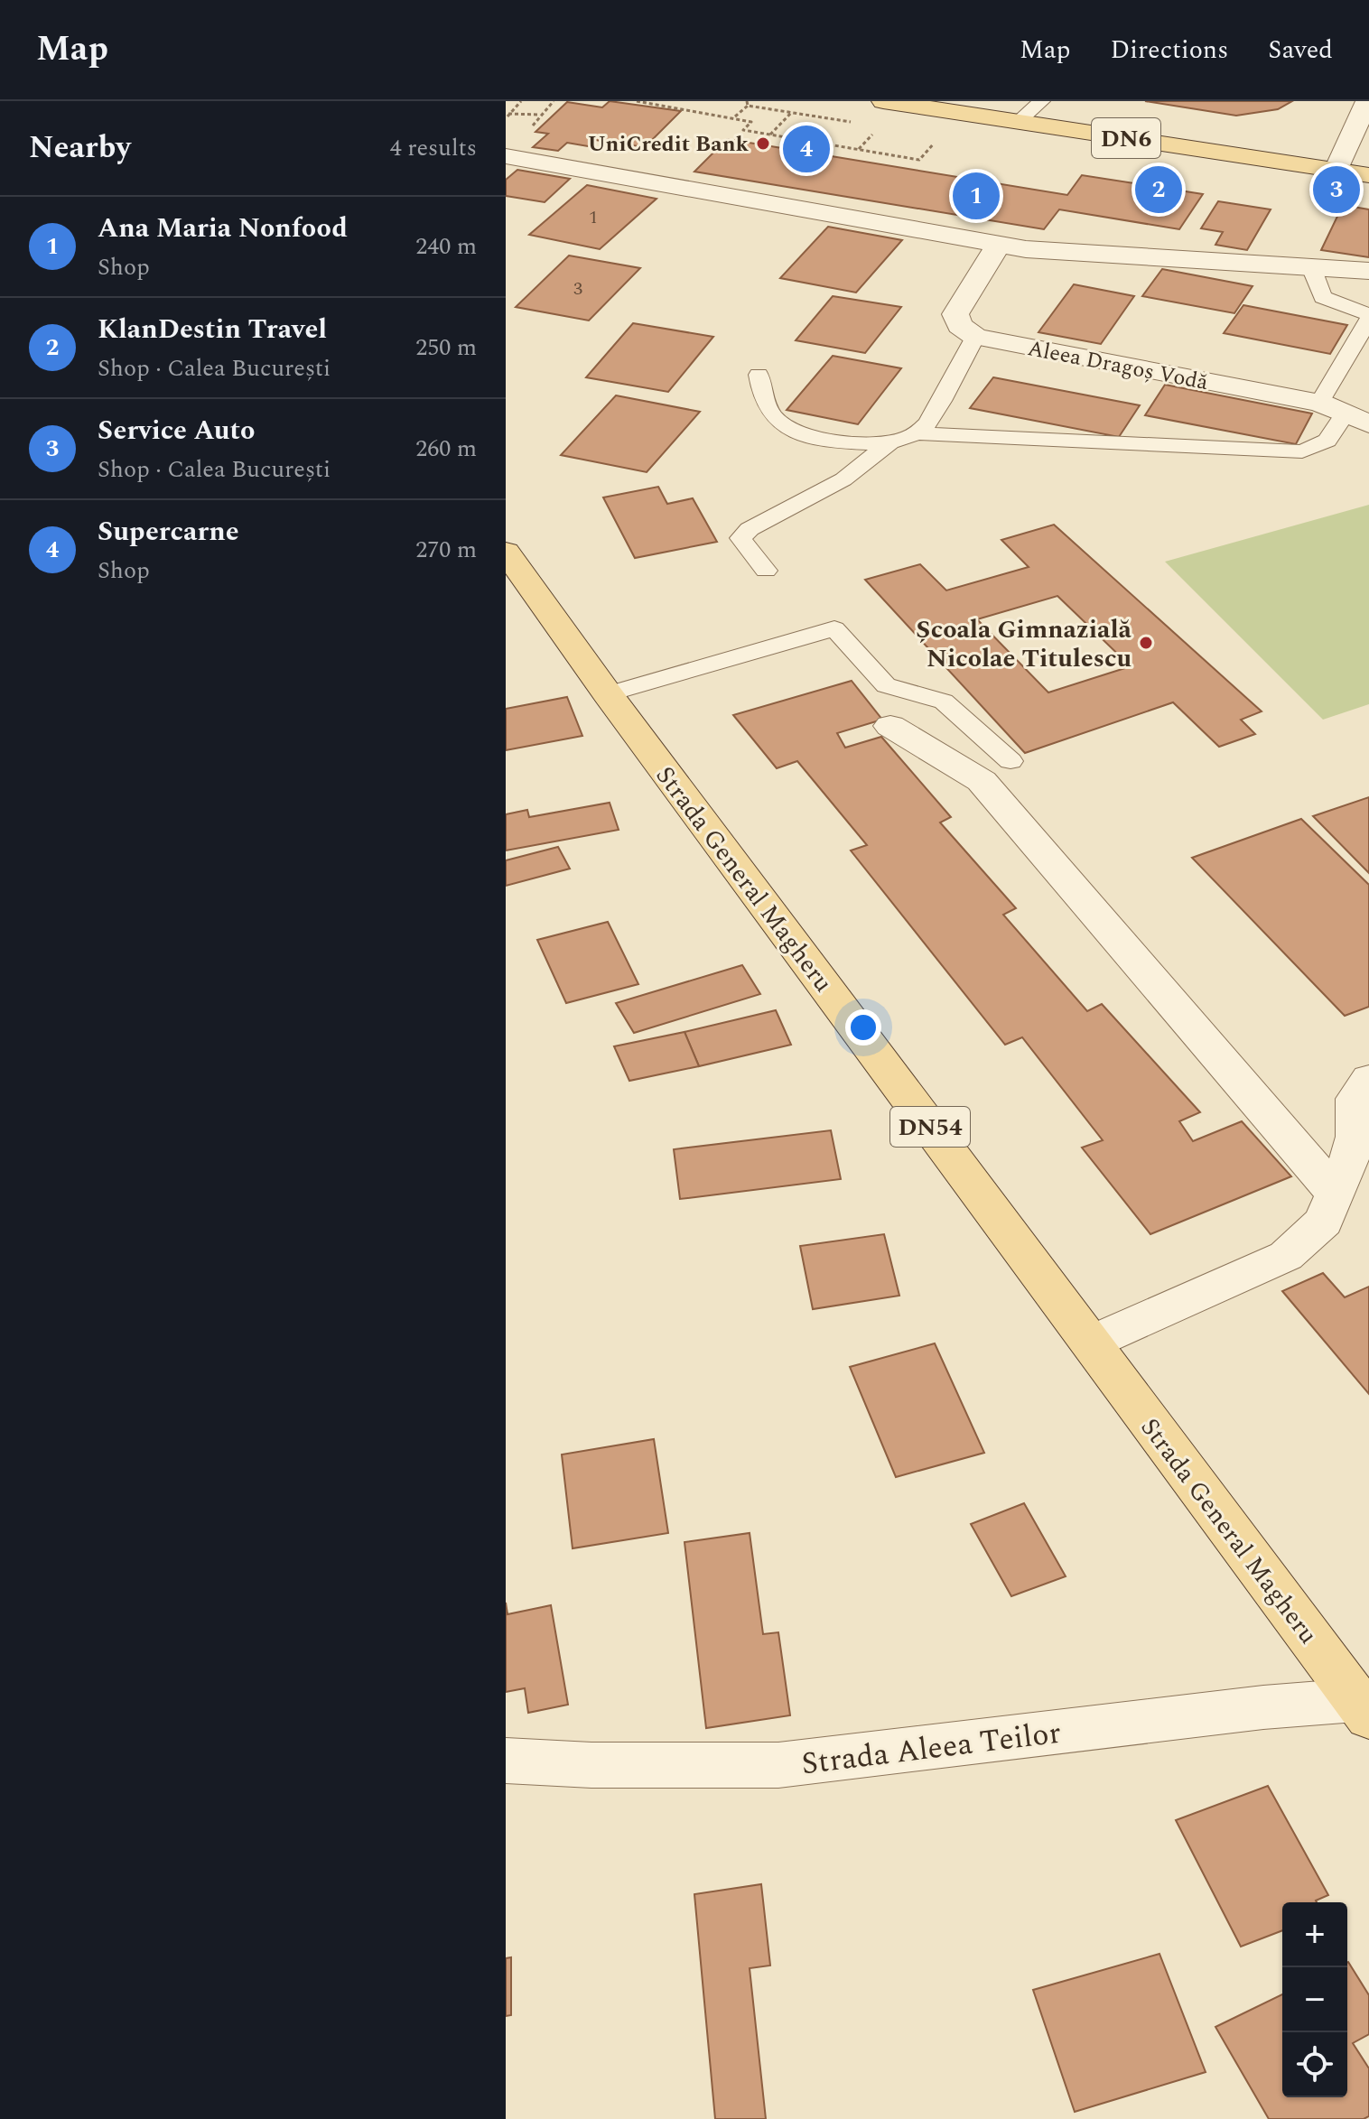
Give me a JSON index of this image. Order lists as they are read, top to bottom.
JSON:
{
  "streets": {
    "main road": ["DN6", "Strada General Magheru", "DN54"],
    "street": ["Aleea Dragoș Vodă", "Strada Aleea Teilor"]
  },
  "crossings": [
    ["Strada General Magheru", "Strada Aleea Teilor"]
  ],
  "places": ["UniCredit Bank", "Școala Gimnazială Nicolae Titulescu"],
  "house_numbers": ["1", "3"],
  "page": {
    "header": "Map",
    "nav": ["Map", "Directions", "Saved"],
    "heading": ["Nearby", "4 results"],
    "pins": [
      "4",
      "2",
      "3",
      "1"
    ],
    "list": [
      {
        "mark": "1",
        "name": "Ana Maria Nonfood",
        "note": "Shop",
        "value": "240 m"
      },
      {
        "mark": "2",
        "name": "KlanDestin Travel",
        "note": "Shop · Calea București",
        "value": "250 m"
      },
      {
        "mark": "3",
        "name": "Service Auto",
        "note": "Shop · Calea București",
        "value": "260 m"
      },
      {
        "mark": "4",
        "name": "Supercarne",
        "note": "Shop",
        "value": "270 m"
      }
    ],
    "map_buttons": ["+", "−"]
  }
}
